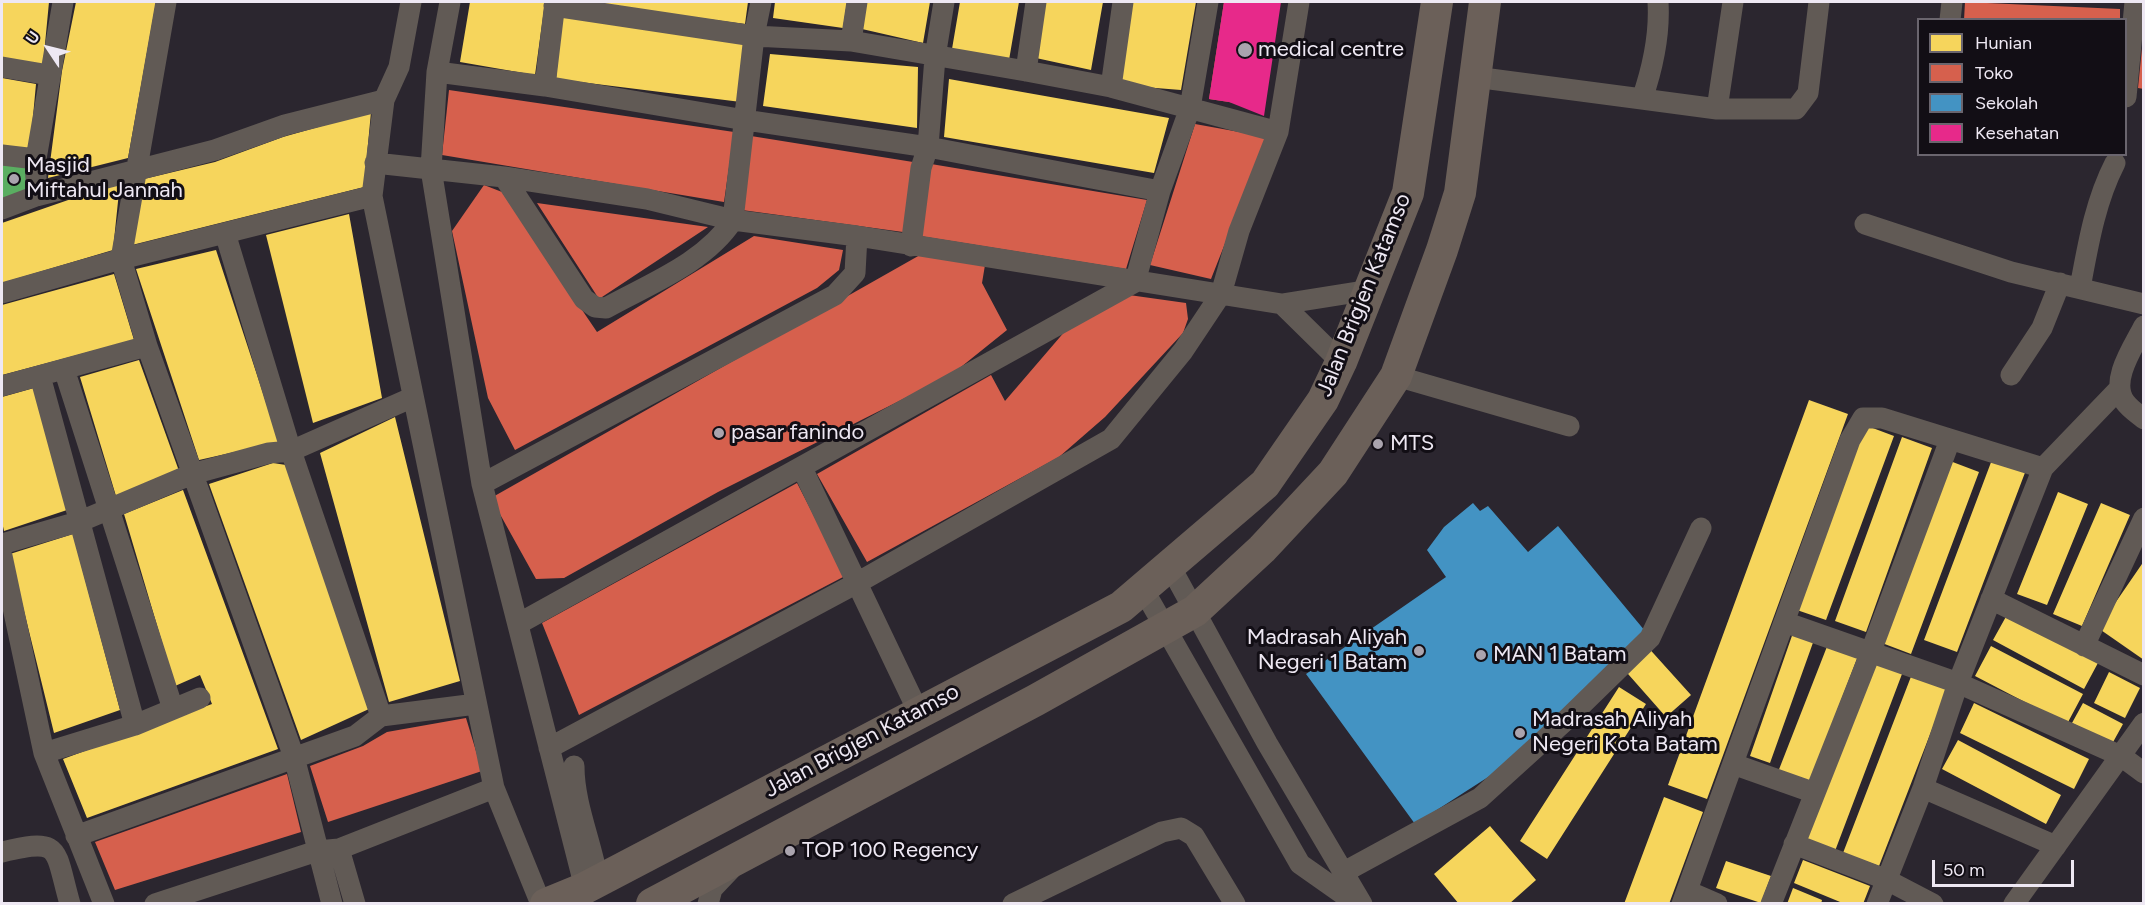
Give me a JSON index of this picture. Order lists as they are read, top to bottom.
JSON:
{
  "streets": {
    "highway": ["Jalan Brigjen Katamso"]
  },
  "places": [
    "medical centre",
    "Masjid Miftahul Jannah",
    "pasar fanindo",
    "MTS",
    "Madrasah Aliyah Negeri 1 Batam",
    "MAN 1 Batam",
    "Madrasah Aliyah Negeri Kota Batam",
    "TOP 100 Regency"
  ],
  "legend": [
    "Hunian",
    "Toko",
    "Sekolah",
    "Kesehatan"
  ],
  "scale_bar": "50 m",
  "north": "top left"
}
